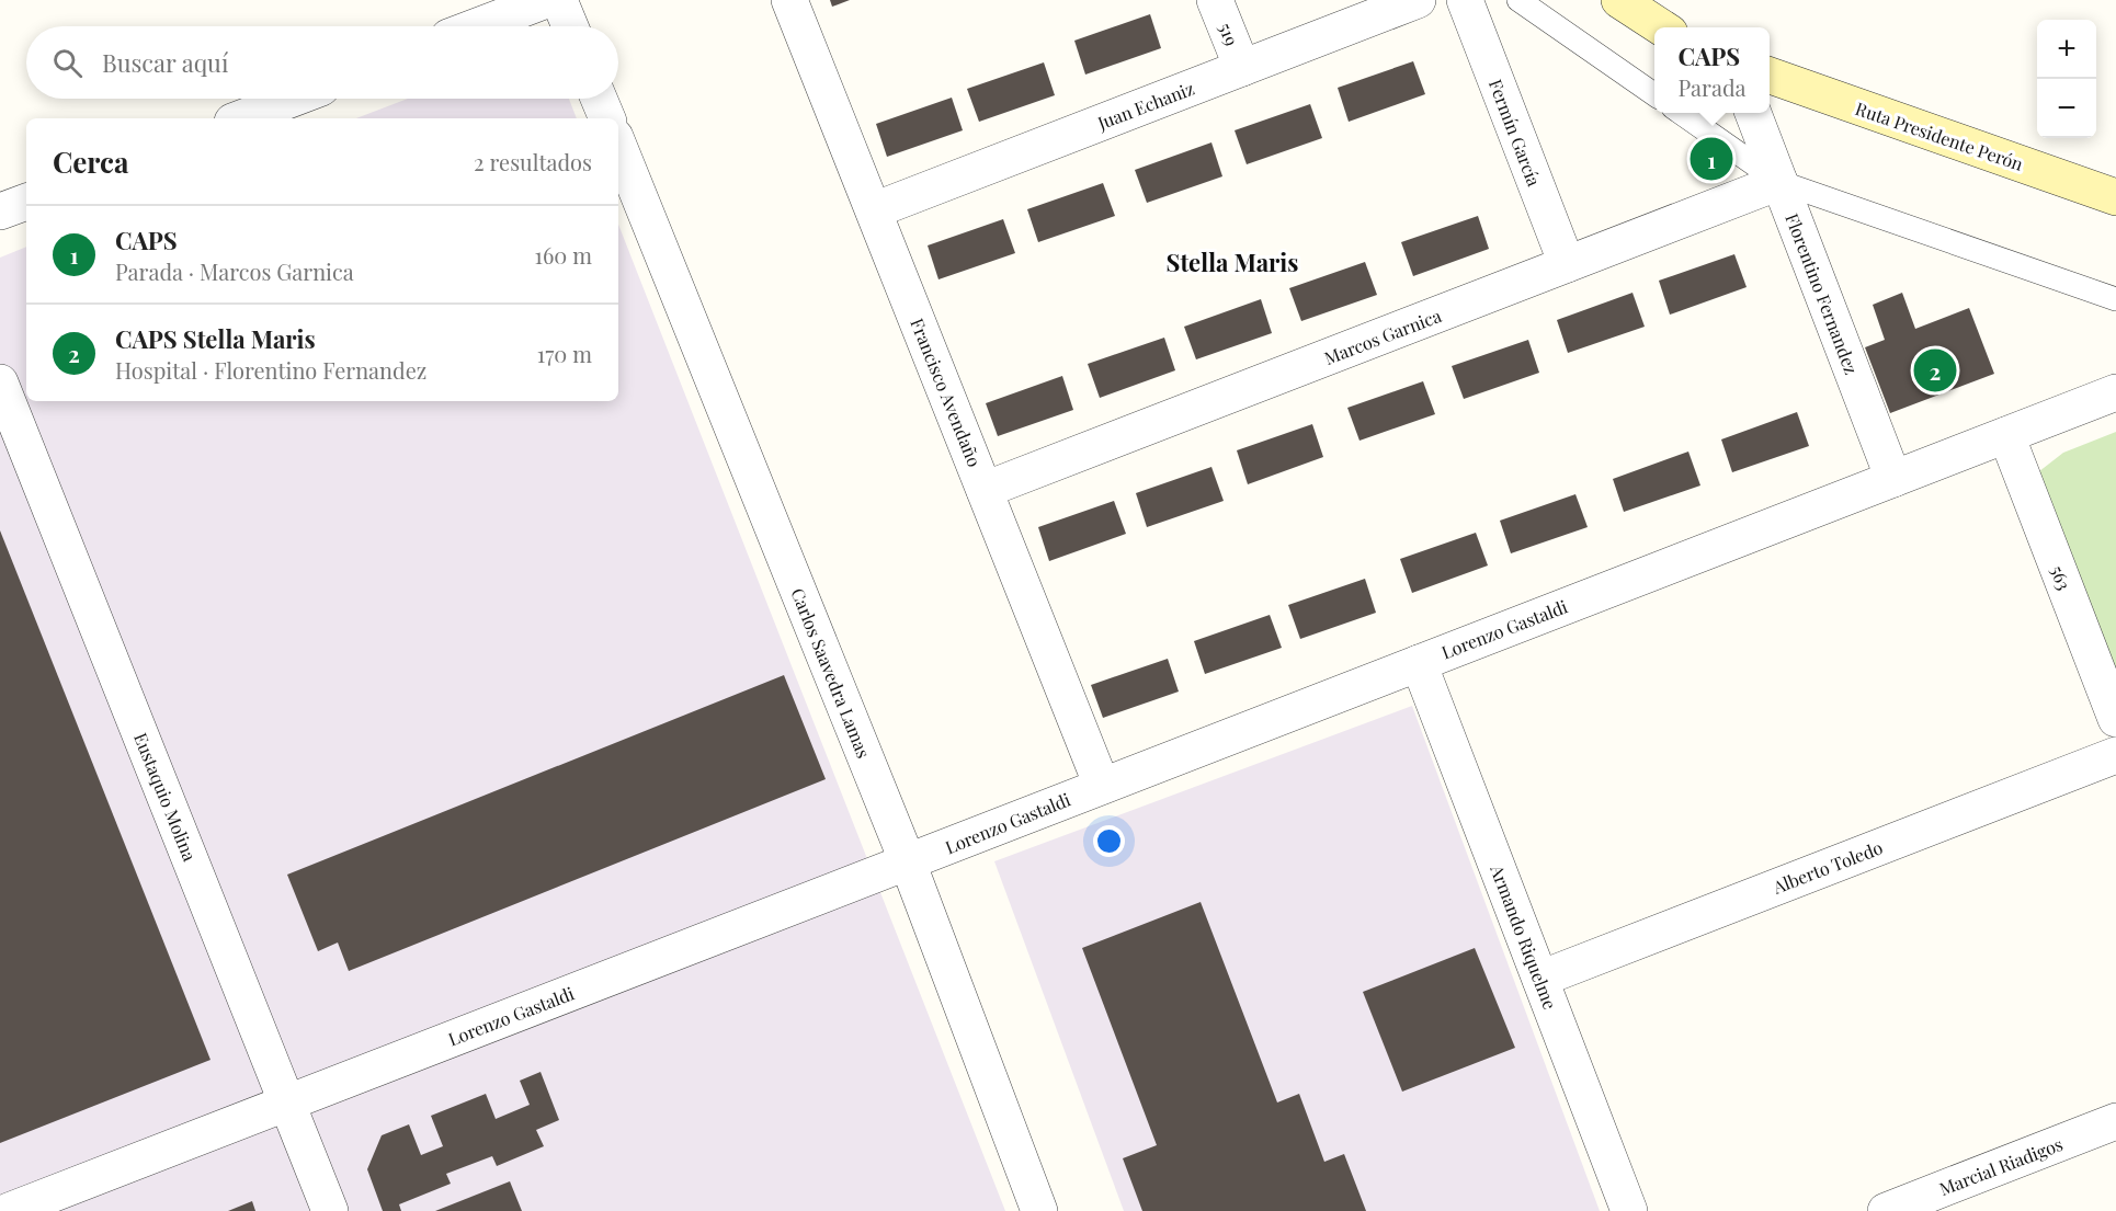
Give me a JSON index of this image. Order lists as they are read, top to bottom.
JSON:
{
  "streets": {
    "main road": ["Ruta Presidente Perón"],
    "street": [
      "519",
      "Juan Echaniz",
      "Fermín García",
      "Florentino Fernandez",
      "Marcos Garnica",
      "Francisco Avendaño",
      "563",
      "Lorenzo Gastaldi",
      "Carlos Saavedra Lamas",
      "Eustaquio Molina",
      "Alberto Toledo",
      "Armando Riquelme",
      "Marcial Riadigos"
    ]
  },
  "crossings": [
    ["519", "Juan Echaniz"],
    ["Juan Echaniz", "Francisco Avendaño"],
    ["Fermín García", "Marcos Garnica"],
    ["Florentino Fernandez", "Marcos Garnica"],
    ["Florentino Fernandez", "Lorenzo Gastaldi"],
    ["Marcos Garnica", "Francisco Avendaño"],
    ["Francisco Avendaño", "Lorenzo Gastaldi"],
    ["563", "Lorenzo Gastaldi"],
    ["Lorenzo Gastaldi", "Carlos Saavedra Lamas"],
    ["Lorenzo Gastaldi", "Eustaquio Molina"],
    ["Lorenzo Gastaldi", "Armando Riquelme"],
    ["Alberto Toledo", "Armando Riquelme"]
  ],
  "districts": ["Stella Maris"],
  "page": {
    "map_buttons": ["+", "−"],
    "search": "Buscar aquí",
    "popup": ["CAPS", "Parada"],
    "heading": ["Cerca", "2 resultados"],
    "pins": ["1", "2"],
    "list": [
      {
        "mark": "1",
        "name": "CAPS",
        "note": "Parada · Marcos Garnica",
        "value": "160 m"
      },
      {
        "mark": "2",
        "name": "CAPS Stella Maris",
        "note": "Hospital · Florentino Fernandez",
        "value": "170 m"
      }
    ]
  }
}
